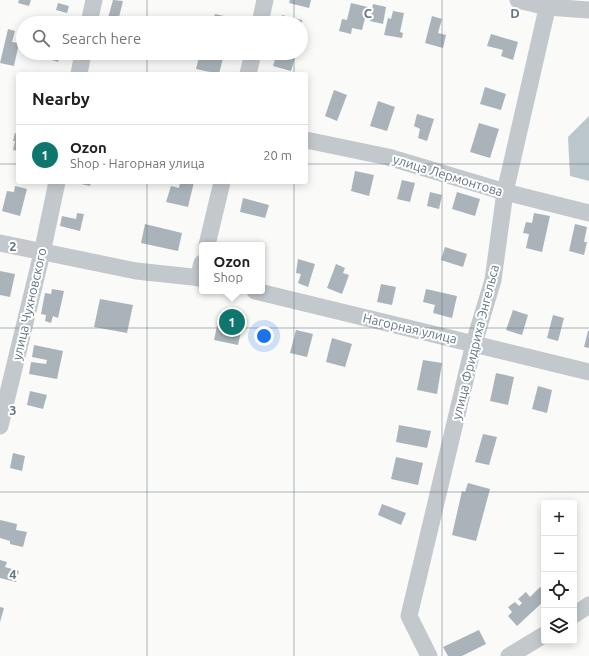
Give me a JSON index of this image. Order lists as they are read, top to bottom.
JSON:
{
  "streets": {
    "street": [
      "улица Лермонтова",
      "улица Чухновского",
      "Нагорная улица",
      "улица Фридриха Энгельса"
    ]
  },
  "crossings": [
    ["улица Лермонтова", "улица Фридриха Энгельса"],
    ["Нагорная улица", "улица Фридриха Энгельса"]
  ],
  "page": {
    "search": "Search here",
    "heading": "Nearby",
    "list": [
      {
        "mark": "1",
        "name": "Ozon",
        "note": "Shop · Нагорная улица",
        "value": "20 m"
      }
    ],
    "popup": ["Ozon", "Shop"],
    "pins": "1",
    "map_buttons": ["+", "−"]
  },
  "grid": {
    "columns": ["C", "D"],
    "rows": ["2", "3", "4"]
  }
}
